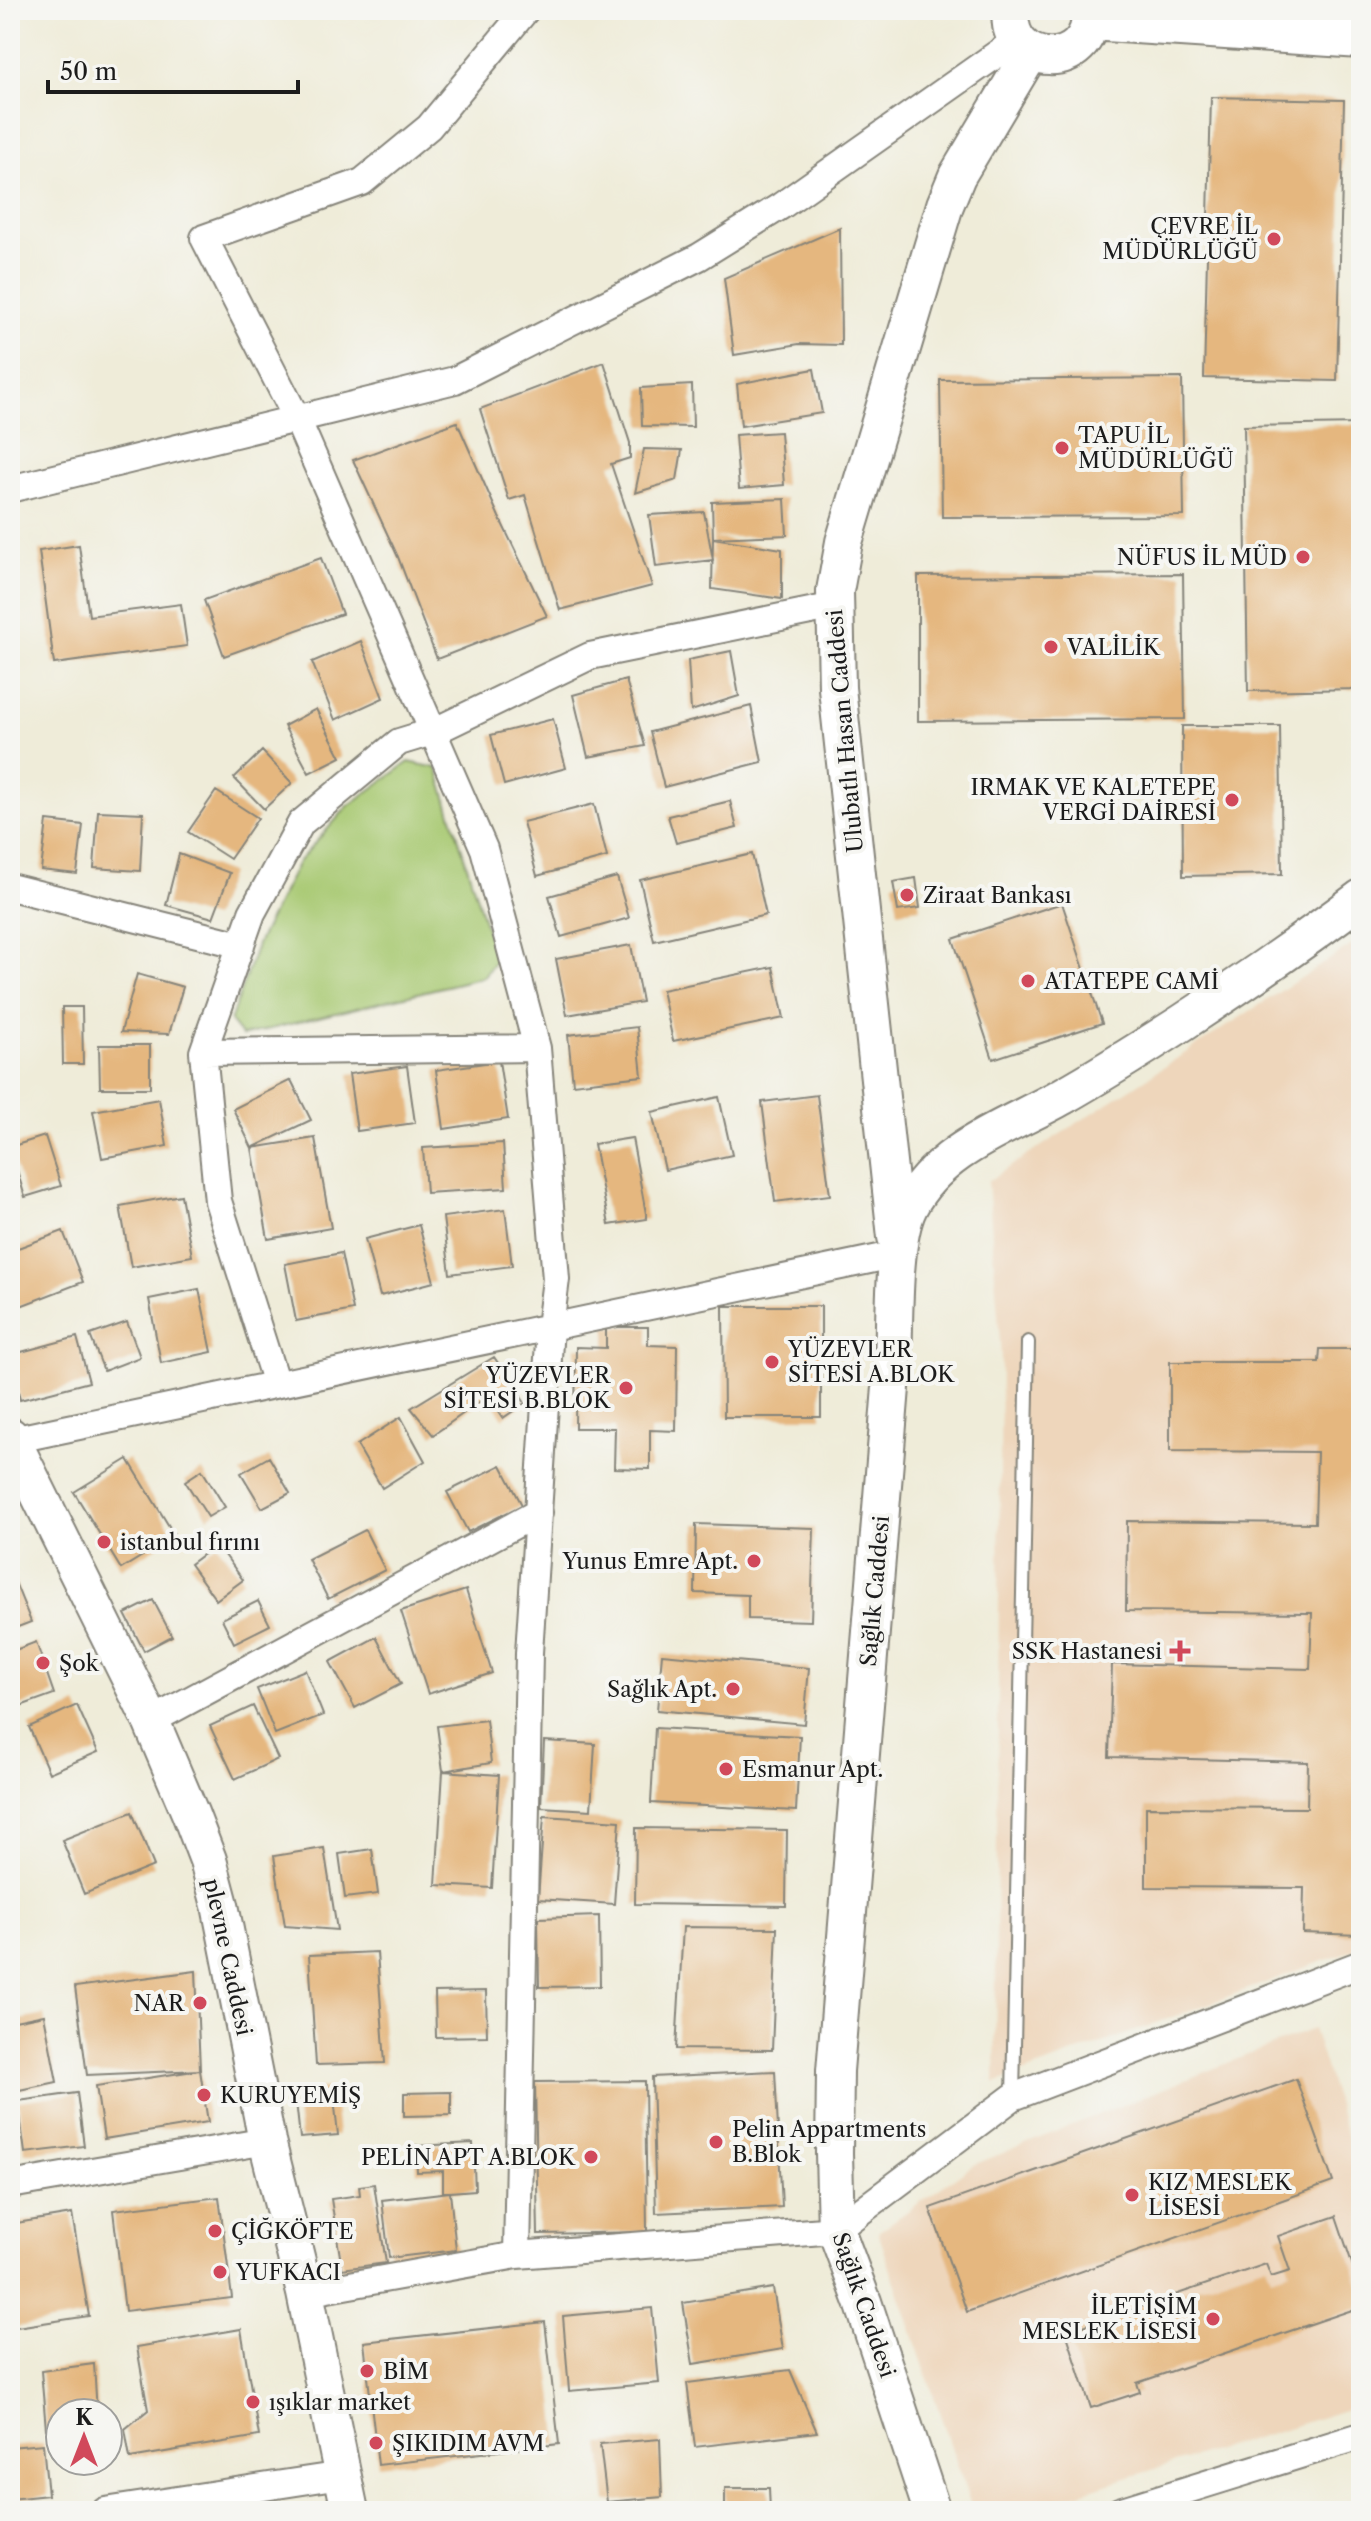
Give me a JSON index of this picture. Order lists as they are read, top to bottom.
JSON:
{
  "streets": {
    "street": ["Ulubatlı Hasan Caddesi", "Sağlık Caddesi", "plevne Caddesi"]
  },
  "crossings": [
    ["Ulubatlı Hasan Caddesi", "Sağlık Caddesi"]
  ],
  "places": {
    "other": [
      "ÇEVRE İL MÜDÜRLÜĞÜ",
      "TAPU İL MÜDÜRLÜĞÜ",
      "NÜFUS İL MÜD",
      "VALİLİK",
      "IRMAK VE KALETEPE VERGİ DAİRESİ",
      "Ziraat Bankası",
      "ATATEPE CAMİ",
      "YÜZEVLER SİTESİ A.BLOK",
      "YÜZEVLER SİTESİ B.BLOK",
      "istanbul fırını",
      "Yunus Emre Apt.",
      "Şok",
      "Sağlık Apt.",
      "Esmanur Apt.",
      "NAR",
      "KURUYEMİŞ",
      "Pelin Appartments B.Blok",
      "PELİN APT A.BLOK",
      "KIZ MESLEK LİSESİ",
      "ÇİĞKÖFTE",
      "YUFKACI",
      "İLETİŞİM MESLEK LİSESİ",
      "BİM",
      "ışıklar market",
      "ŞIKIDIM AVM"
    ],
    "health": ["SSK Hastanesi"]
  },
  "scale_bar": "50 m",
  "north": "top"
}
